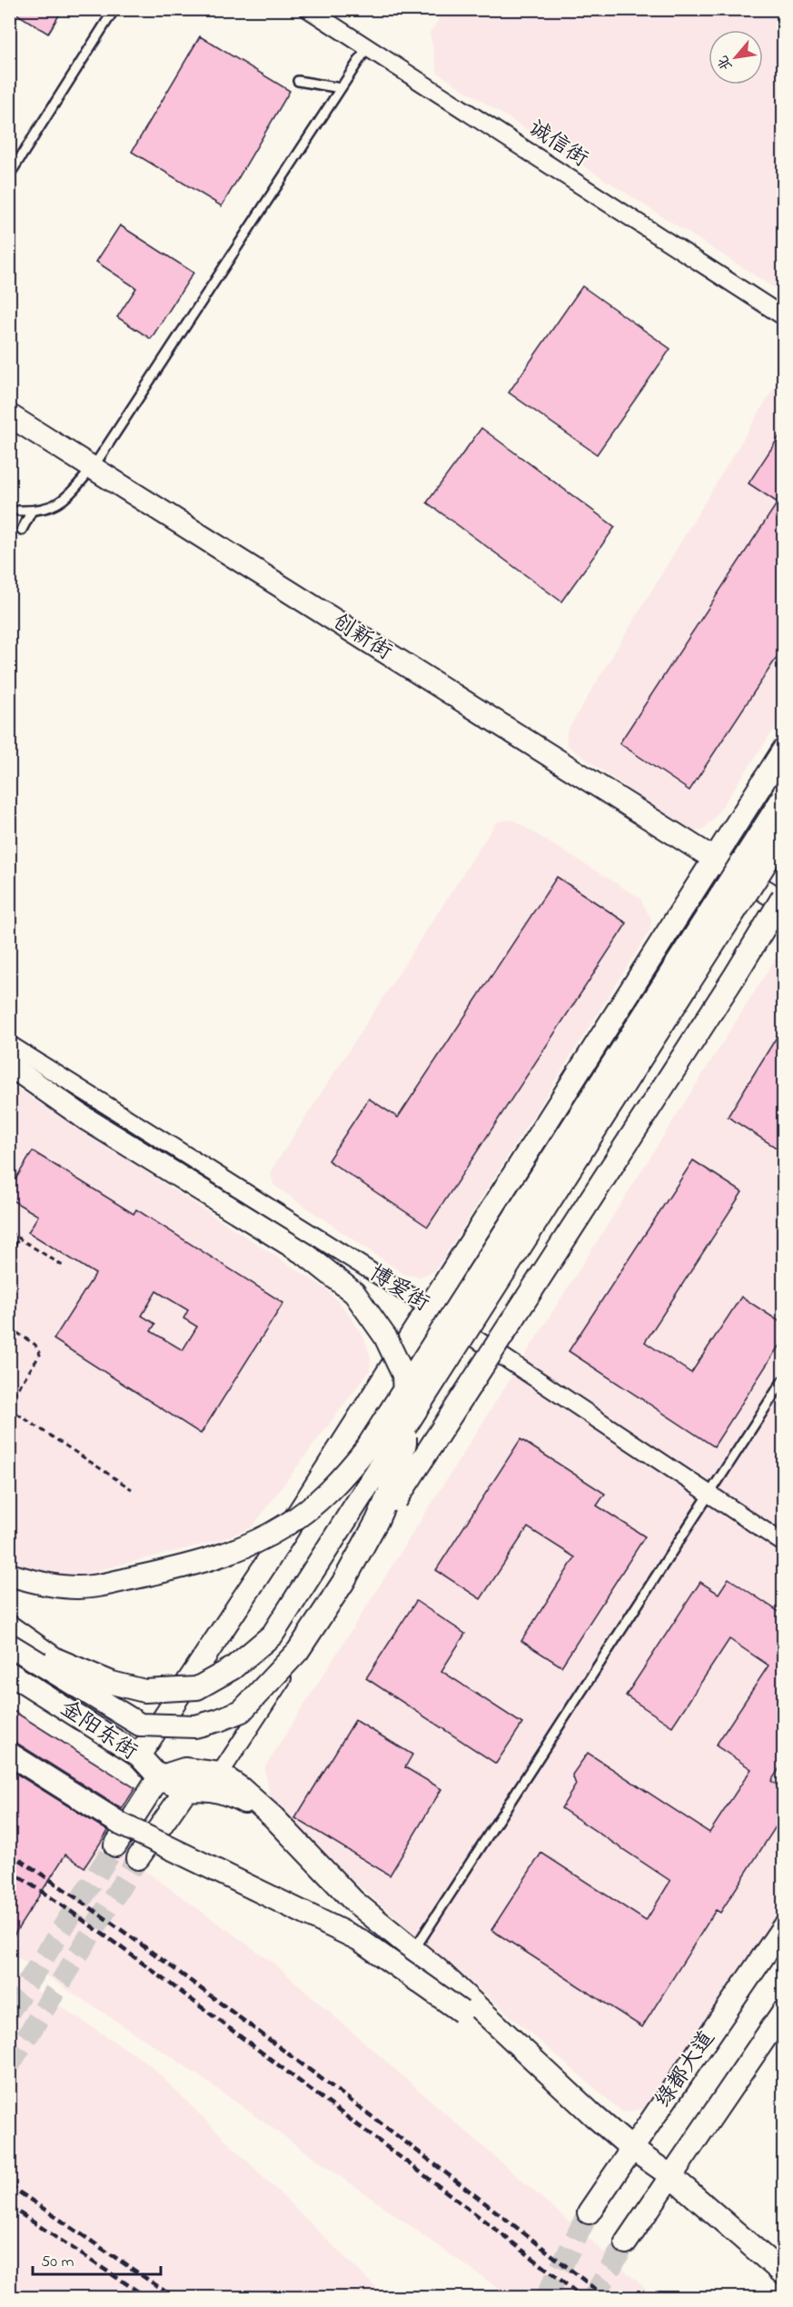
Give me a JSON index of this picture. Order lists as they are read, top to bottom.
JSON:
{
  "streets": {
    "main road": ["创新街", "金阳东街", "绿都大道"],
    "street": ["诚信街", "博爱街"]
  },
  "scale_bar": "50 m",
  "north": "bottom left"
}
